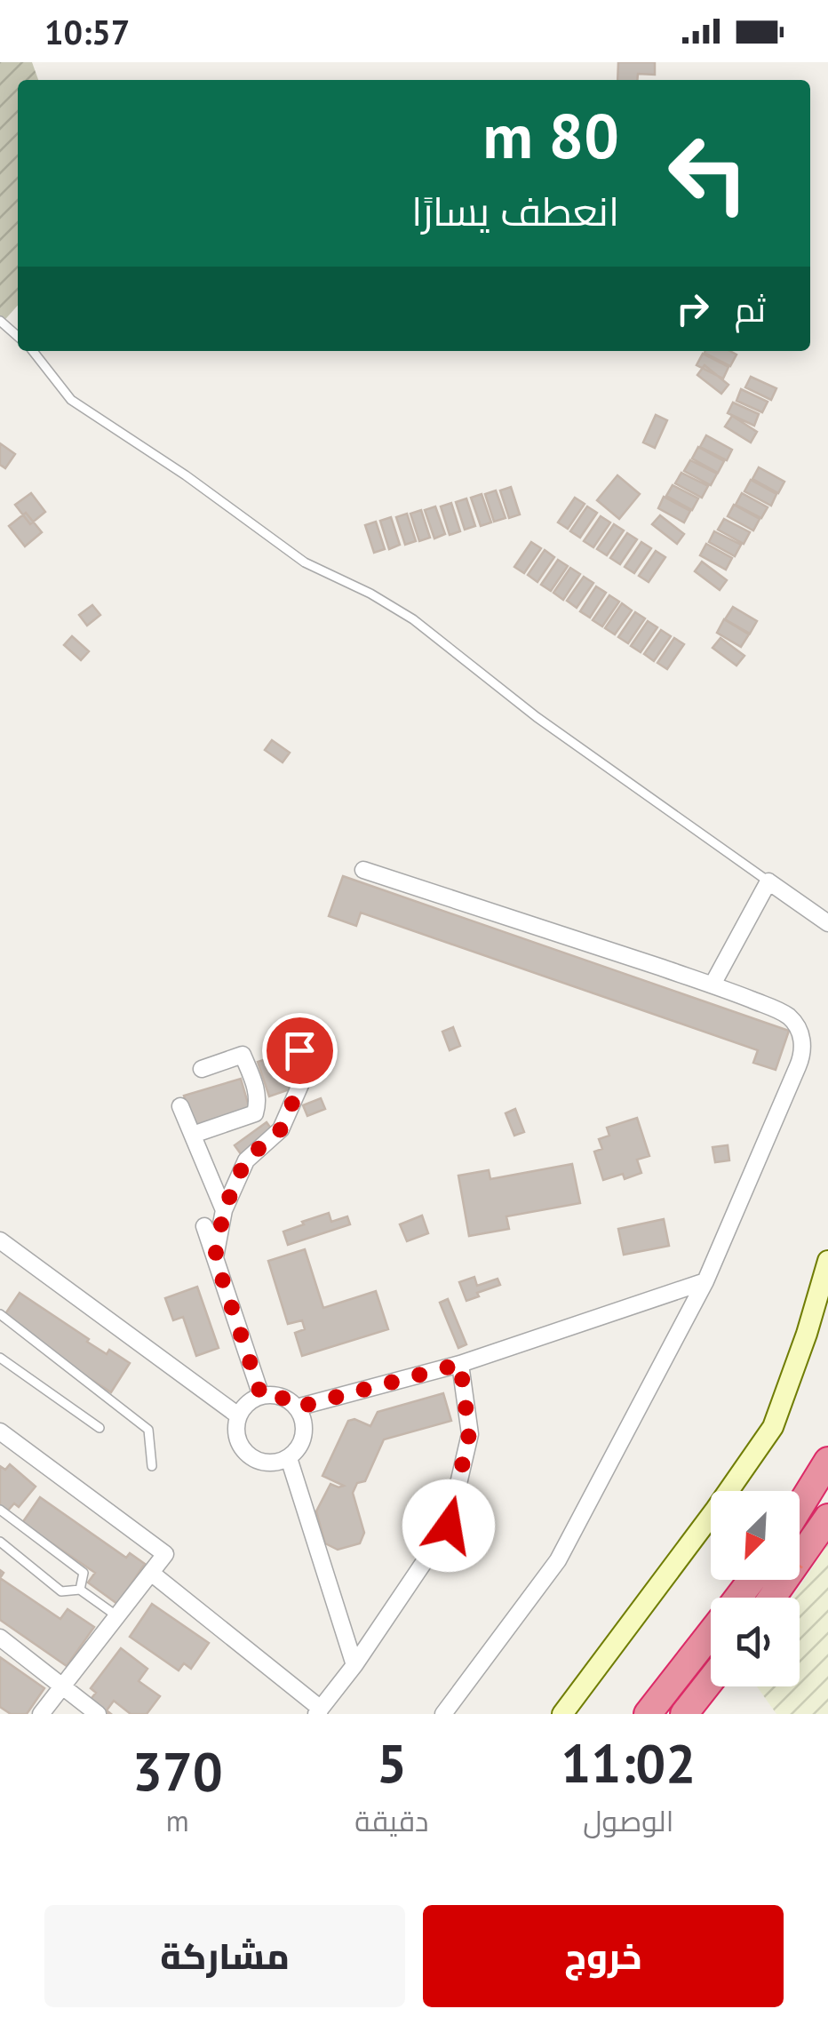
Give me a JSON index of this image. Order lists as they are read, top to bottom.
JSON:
{
  "north": "bottom left",
  "page": {
    "status": "10:57",
    "turn": ["80 m", "انعطف يسارًا"],
    "then": "ثم",
    "eta": [
      "11:02",
      "الوصول",
      "5",
      "دقيقة",
      "370",
      "m"
    ],
    "buttons": ["خروج", "مشاركة"]
  }
}
